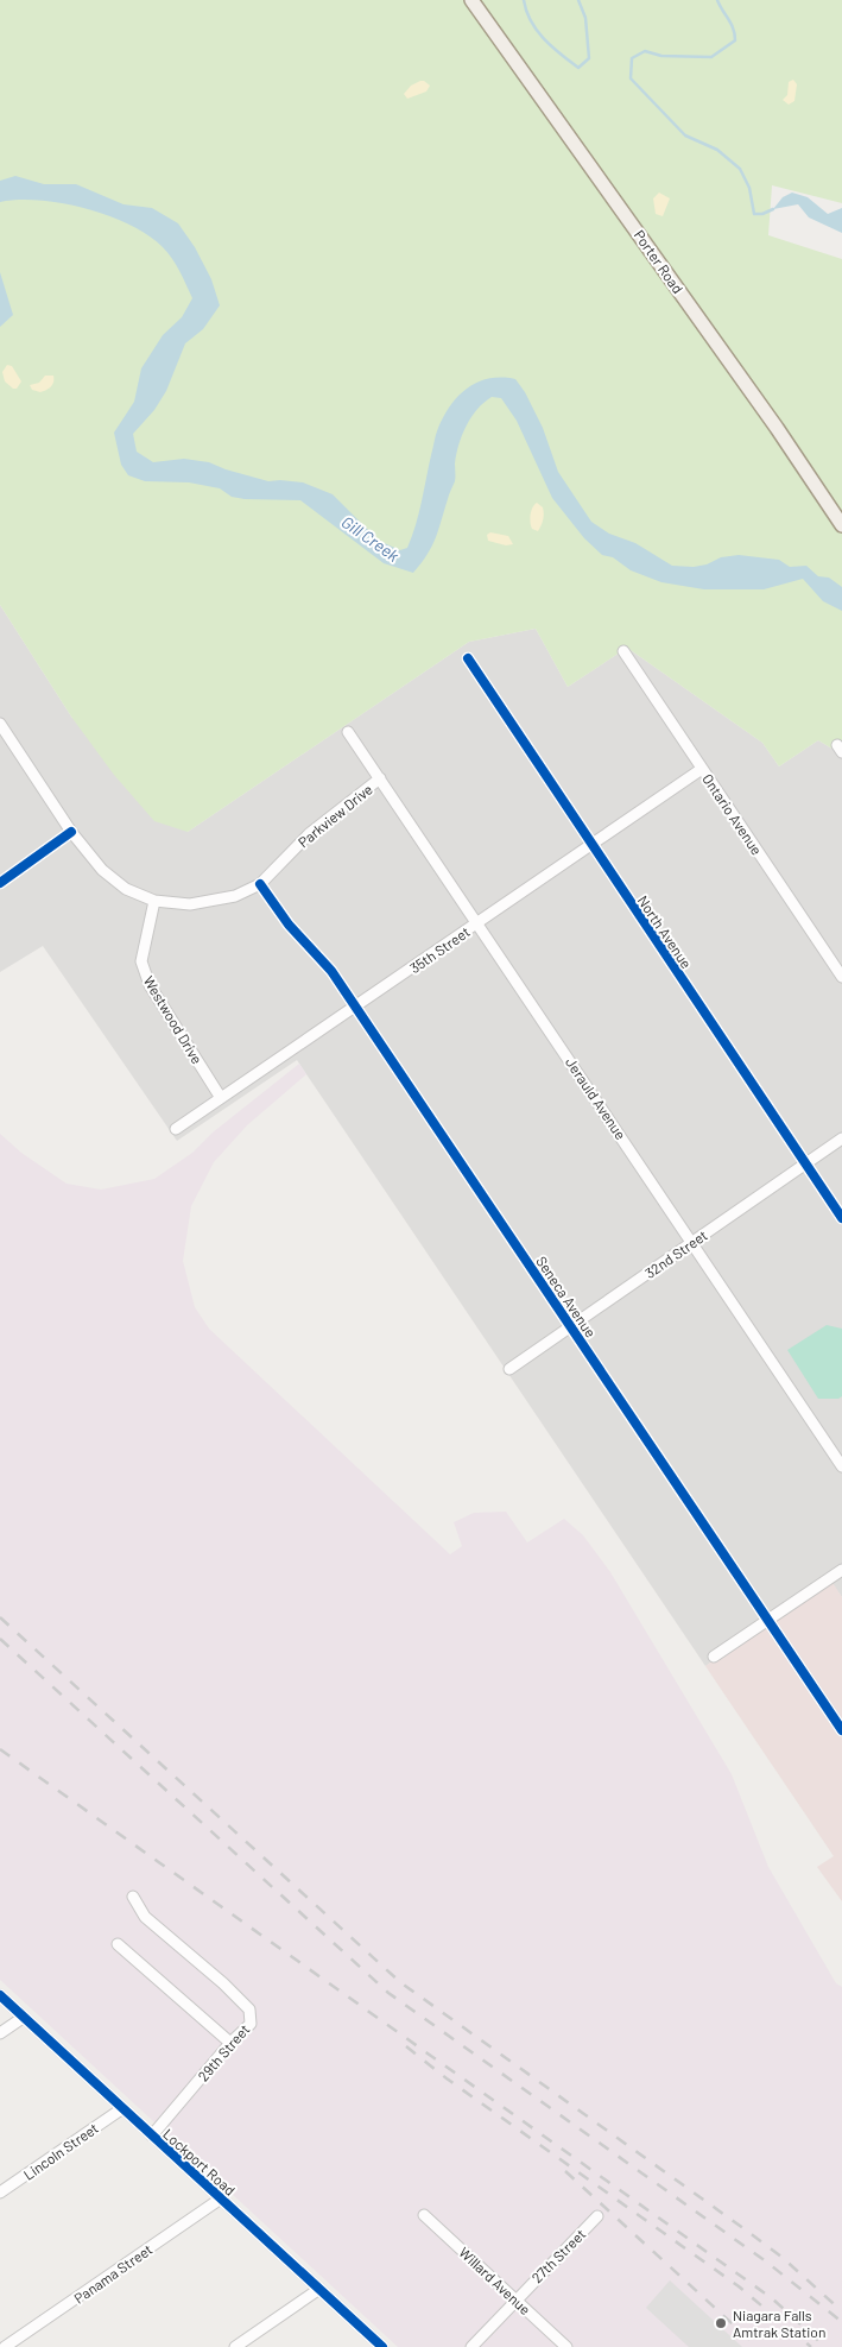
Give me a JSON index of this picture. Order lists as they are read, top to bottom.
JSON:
{
  "streets": {
    "main road": ["Porter Road"],
    "street": [
      "Ontario Avenue",
      "Parkview Drive",
      "North Avenue",
      "35th Street",
      "Westwood Drive",
      "Jerauld Avenue",
      "32nd Street",
      "Seneca Avenue",
      "29th Street",
      "Lincoln Street",
      "Lockport Road",
      "27th Street",
      "Panama Street",
      "Willard Avenue"
    ]
  },
  "crossings": [
    ["Ontario Avenue", "35th Street"],
    ["Parkview Drive", "Westwood Drive"],
    ["Parkview Drive", "Jerauld Avenue"],
    ["Parkview Drive", "Seneca Avenue"],
    ["North Avenue", "35th Street"],
    ["North Avenue", "32nd Street"],
    ["35th Street", "Westwood Drive"],
    ["35th Street", "Jerauld Avenue"],
    ["35th Street", "Seneca Avenue"],
    ["Jerauld Avenue", "32nd Street"],
    ["32nd Street", "Seneca Avenue"],
    ["29th Street", "Lockport Road"],
    ["Lincoln Street", "Lockport Road"],
    ["Lockport Road", "Panama Street"],
    ["27th Street", "Willard Avenue"]
  ],
  "water": ["Gill Creek"],
  "places": ["Niagara Falls Amtrak Station"]
}
